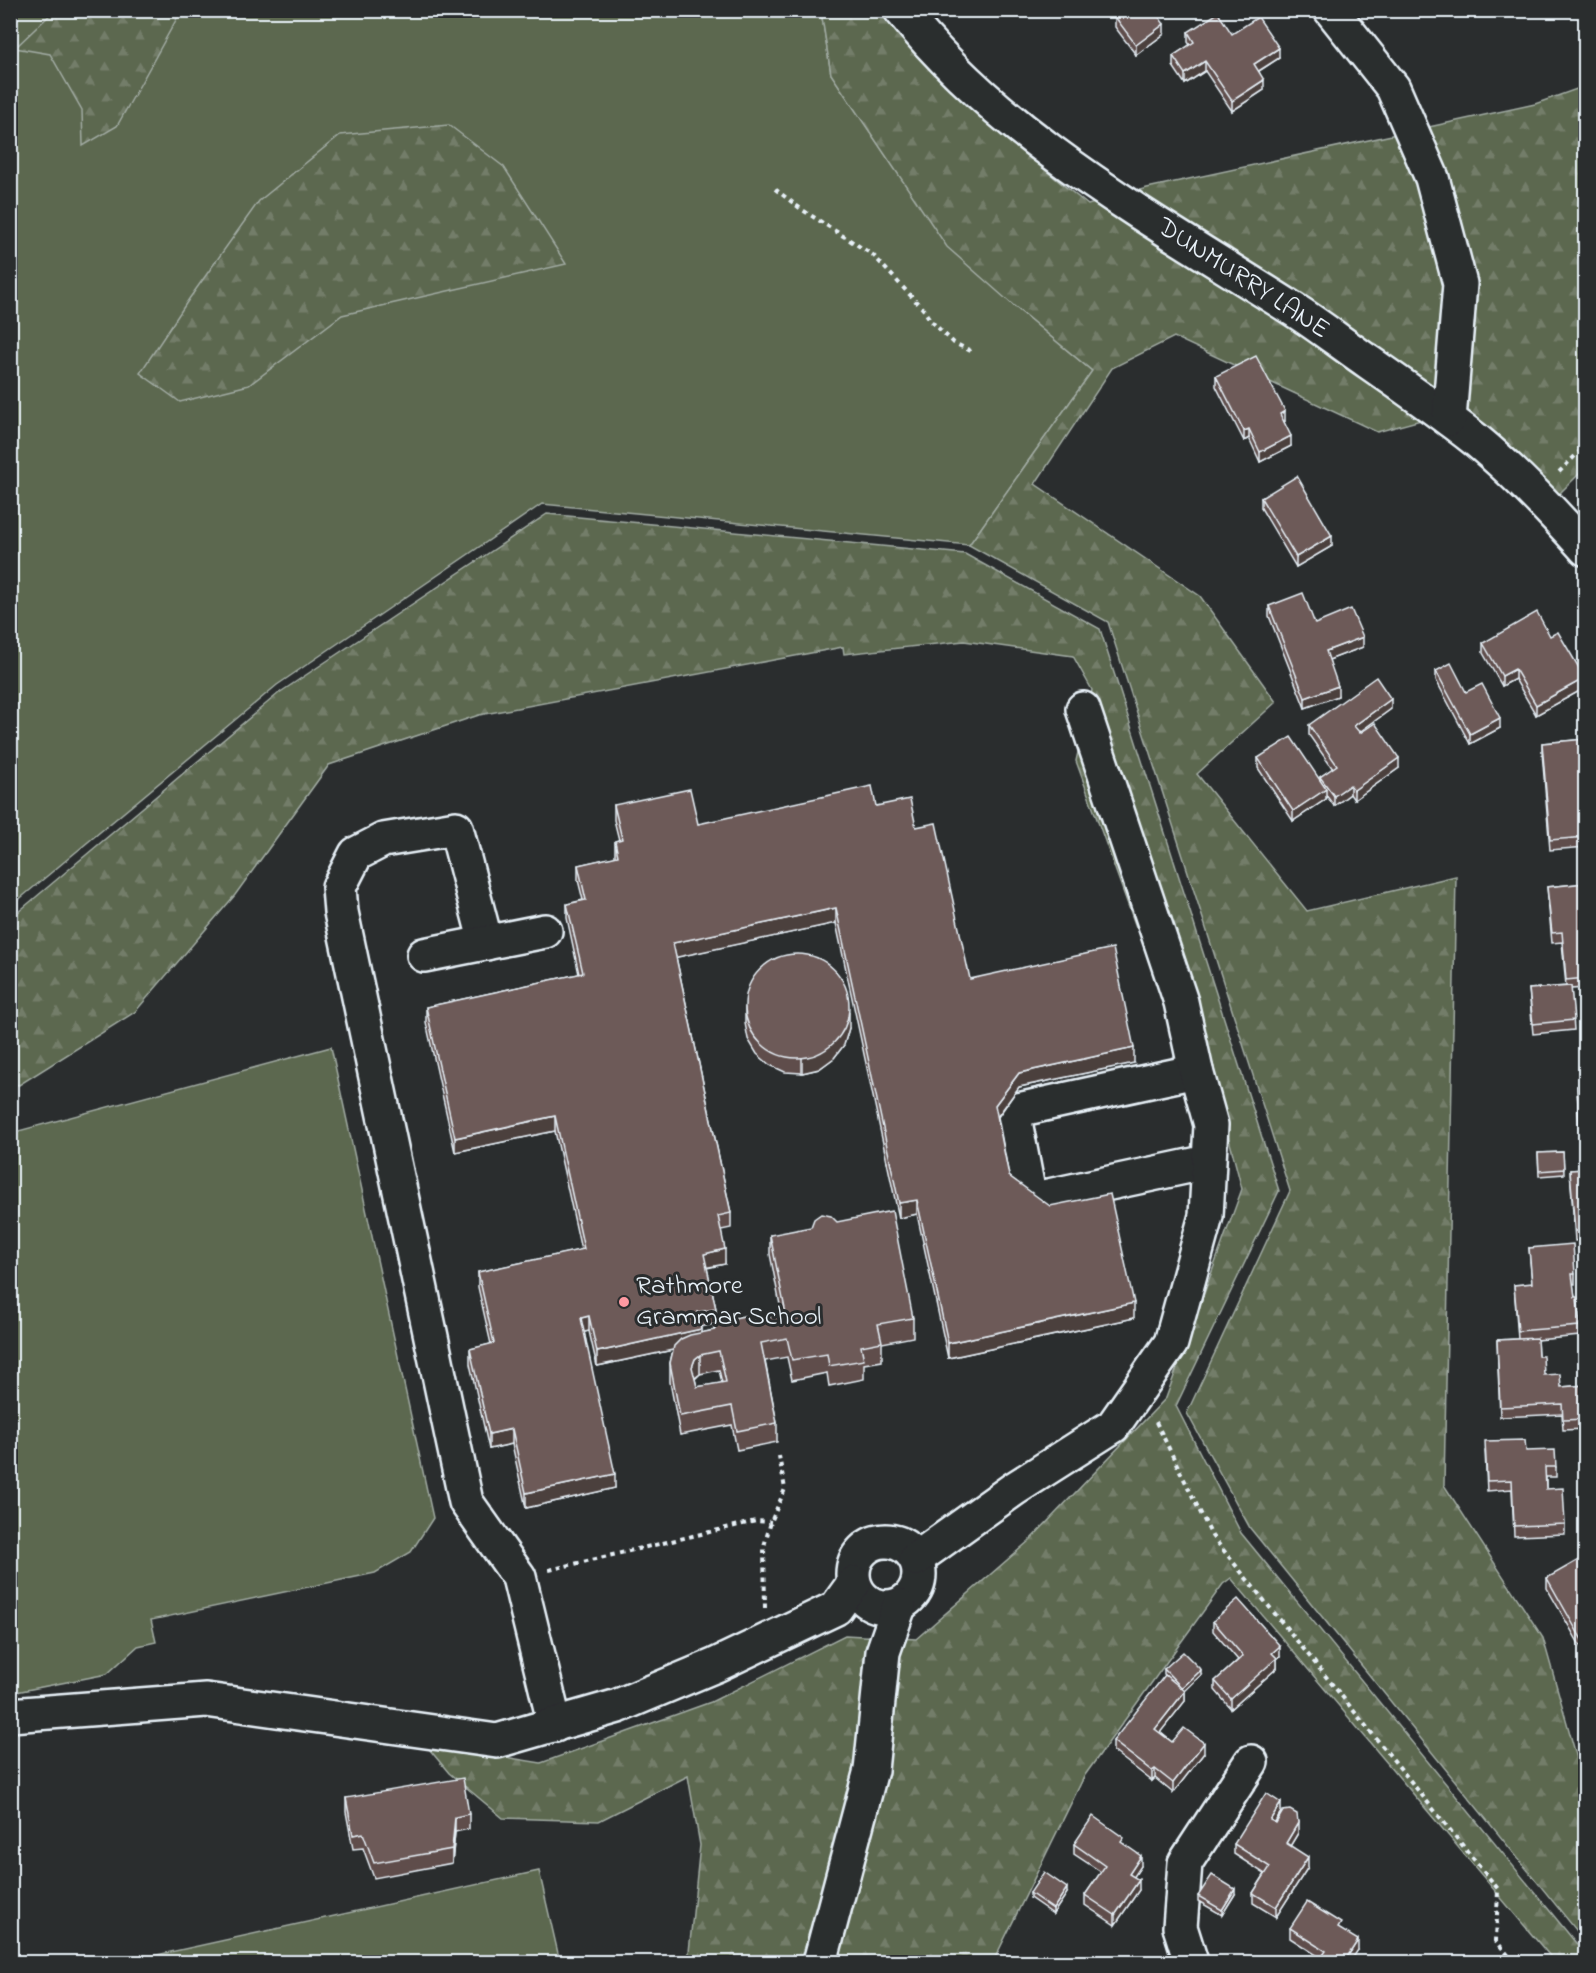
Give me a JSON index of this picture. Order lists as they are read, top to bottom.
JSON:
{
  "streets": {
    "street": ["DUNMURRY LANE"]
  },
  "places": ["Rathmore Grammar School"]
}
